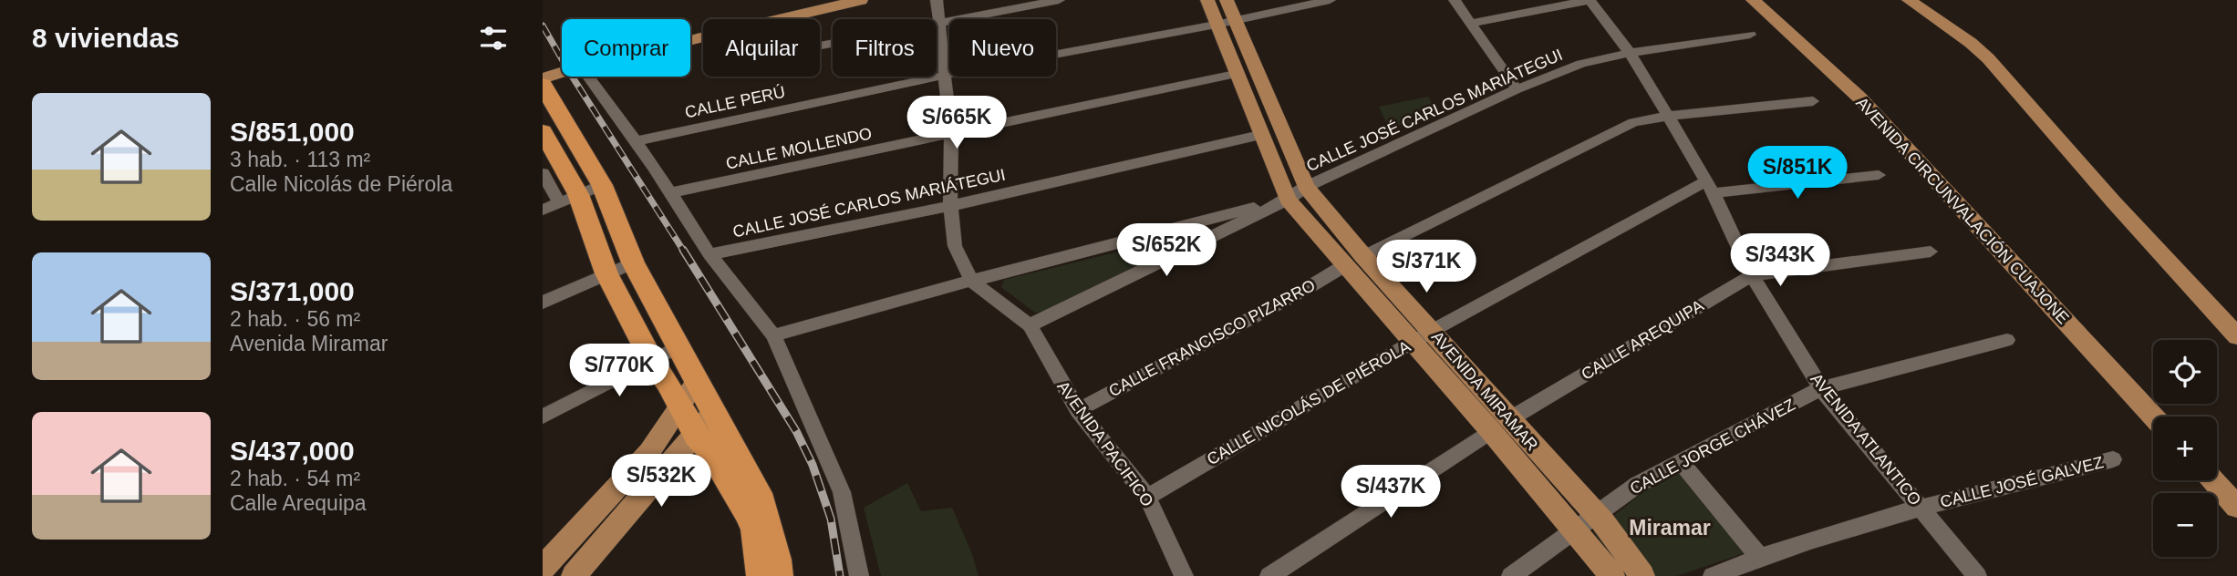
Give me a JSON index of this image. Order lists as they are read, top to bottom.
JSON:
{
  "streets": {
    "main road": ["AVENIDA CIRCUNVALACIÓN CUAJONE", "AVENIDA MIRAMAR"],
    "street": [
      "CALLE PERÚ",
      "CALLE JOSÉ CARLOS MARIÁTEGUI",
      "CALLE MOLLENDO",
      "CALLE FRANCISCO PIZARRO",
      "CALLE AREQUIPA",
      "CALLE NICOLÁS DE PIÉROLA",
      "AVENIDA ATLANTICO",
      "AVENIDA PACIFICO",
      "CALLE JORGE CHÁVEZ",
      "CALLE JOSÉ GALVEZ"
    ]
  },
  "crossings": [
    ["CALLE PERÚ", "AVENIDA MIRAMAR"],
    ["CALLE PERÚ", "AVENIDA PACIFICO"],
    ["CALLE JOSÉ CARLOS MARIÁTEGUI", "AVENIDA MIRAMAR"],
    ["CALLE JOSÉ CARLOS MARIÁTEGUI", "AVENIDA ATLANTICO"],
    ["CALLE JOSÉ CARLOS MARIÁTEGUI", "AVENIDA PACIFICO"],
    ["CALLE MOLLENDO", "AVENIDA MIRAMAR"],
    ["CALLE MOLLENDO", "AVENIDA PACIFICO"],
    ["CALLE FRANCISCO PIZARRO", "AVENIDA MIRAMAR"],
    ["CALLE FRANCISCO PIZARRO", "AVENIDA ATLANTICO"],
    ["CALLE FRANCISCO PIZARRO", "AVENIDA PACIFICO"],
    ["CALLE AREQUIPA", "AVENIDA MIRAMAR"],
    ["CALLE AREQUIPA", "AVENIDA ATLANTICO"],
    ["AVENIDA MIRAMAR", "CALLE NICOLÁS DE PIÉROLA"],
    ["AVENIDA MIRAMAR", "CALLE JORGE CHÁVEZ"],
    ["CALLE NICOLÁS DE PIÉROLA", "AVENIDA ATLANTICO"],
    ["CALLE NICOLÁS DE PIÉROLA", "AVENIDA PACIFICO"],
    ["AVENIDA ATLANTICO", "CALLE JORGE CHÁVEZ"],
    ["AVENIDA ATLANTICO", "CALLE JOSÉ GALVEZ"]
  ],
  "districts": ["Miramar"],
  "page": {
    "heading": "8 viviendas",
    "chip": [
      "Comprar",
      "Alquilar",
      "Filtros",
      "Nuevo"
    ],
    "list": [
      {
        "name": "S/851,000",
        "note": "3 hab. · 113 m² · Calle Nicolás de Piérola"
      },
      {
        "name": "S/371,000",
        "note": "2 hab. · 56 m² · Avenida Miramar"
      },
      {
        "name": "S/437,000",
        "note": "2 hab. · 54 m² · Calle Arequipa"
      }
    ],
    "price": [
      "S/665K",
      "S/851K",
      "S/652K",
      "S/343K",
      "S/371K",
      "S/770K",
      "S/532K",
      "S/437K"
    ],
    "map_buttons": ["+", "−"]
  }
}
